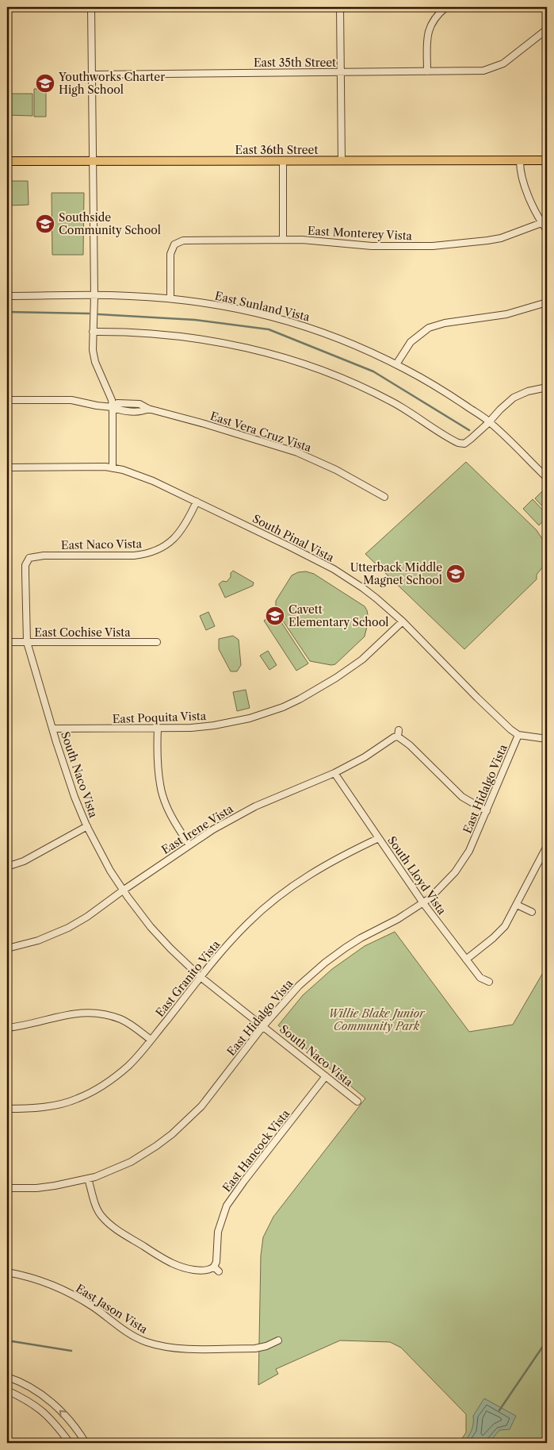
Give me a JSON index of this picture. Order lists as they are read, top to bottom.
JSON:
{
  "streets": {
    "main road": ["East 36th Street"],
    "street": [
      "East 35th Street",
      "East Monterey Vista",
      "East Sunland Vista",
      "East Vera Cruz Vista",
      "South Pinal Vista",
      "East Naco Vista",
      "East Cochise Vista",
      "East Poquita Vista",
      "South Naco Vista",
      "East Hidalgo Vista",
      "East Irene Vista",
      "South Lloyd Vista",
      "East Granito Vista",
      "East Hancock Vista",
      "East Jason Vista"
    ]
  },
  "crossings": [
    ["East Monterey Vista", "East Sunland Vista"],
    ["South Pinal Vista", "East Naco Vista"],
    ["South Pinal Vista", "East Poquita Vista"],
    ["South Pinal Vista", "East Hidalgo Vista"],
    ["East Naco Vista", "South Naco Vista"],
    ["East Cochise Vista", "South Naco Vista"],
    ["East Poquita Vista", "South Naco Vista"],
    ["South Naco Vista", "East Hidalgo Vista"],
    ["South Naco Vista", "East Irene Vista"],
    ["South Naco Vista", "East Granito Vista"],
    ["South Naco Vista", "East Hancock Vista"],
    ["East Hidalgo Vista", "East Irene Vista"],
    ["East Hidalgo Vista", "South Lloyd Vista"],
    ["East Hidalgo Vista", "East Hancock Vista"],
    ["East Irene Vista", "South Lloyd Vista"],
    ["South Lloyd Vista", "East Granito Vista"]
  ],
  "parks": ["Willie Blake Junior Community Park"],
  "places": {
    "school or university": [
      "Youthworks Charter High School",
      "Southside Community School",
      "Utterback Middle Magnet School",
      "Cavett Elementary School"
    ]
  }
}
